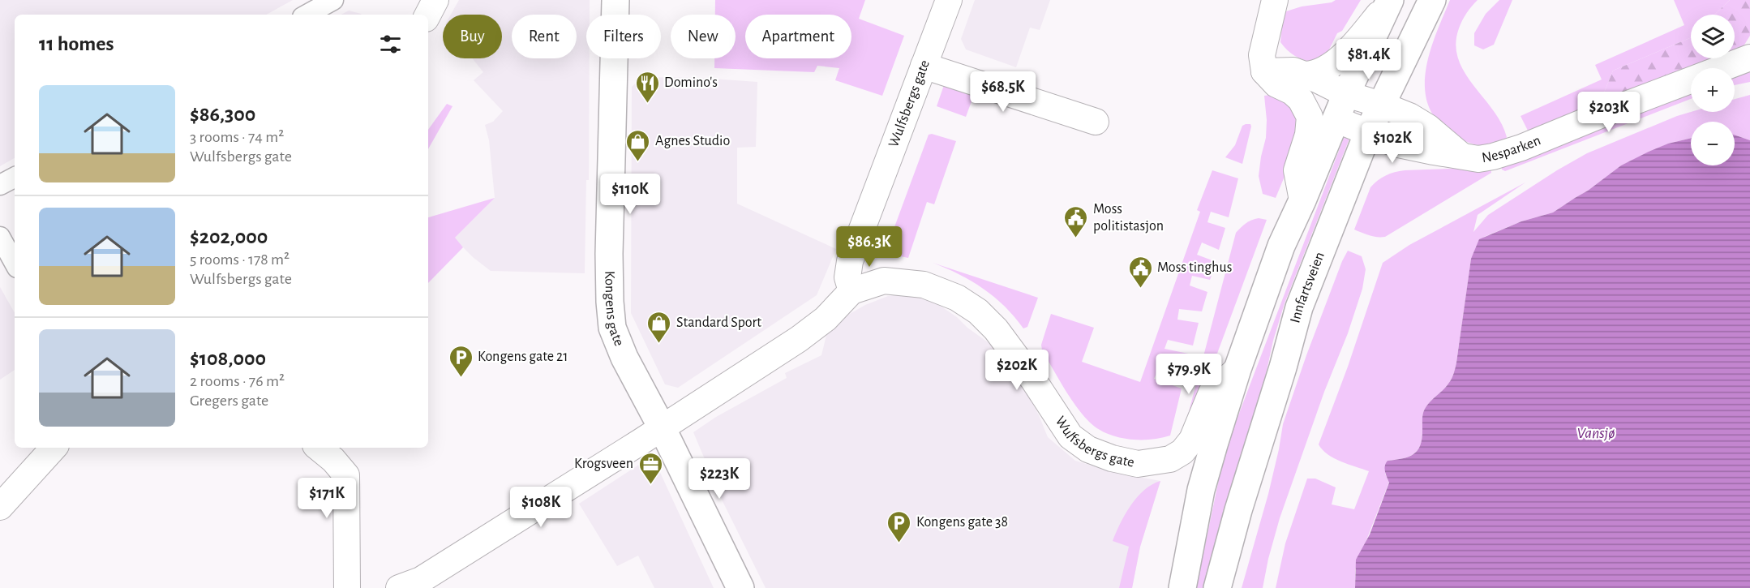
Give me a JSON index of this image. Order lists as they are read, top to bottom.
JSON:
{
  "streets": {
    "main road": ["Innfartsveien", "Kongens gate"],
    "street": ["Wulfsbergs gate", "Nesparken"]
  },
  "crossings": [
    ["Wulfsbergs gate", "Kongens gate"],
    ["Nesparken", "Innfartsveien"]
  ],
  "water": ["Vansjø"],
  "places": {
    "restaurant": ["Domino's"],
    "shop": ["Agnes Studio", "Standard Sport"],
    "public building": ["Moss politistasjon", "Moss tinghus"],
    "parking": ["Kongens gate 21", "Kongens gate 38"],
    "office": ["Krogsveen"]
  },
  "page": {
    "map_buttons": ["+", "−"],
    "chip": [
      "Buy",
      "Rent",
      "Filters",
      "New",
      "Apartment"
    ],
    "heading": "11 homes",
    "price": [
      "$81.4K",
      "$68.5K",
      "$203K",
      "$102K",
      "$110K",
      "$86.3K",
      "$202K",
      "$79.9K",
      "$223K",
      "$171K",
      "$108K"
    ],
    "list": [
      {
        "name": "$86,300",
        "note": "3 rooms · 74 m² · Wulfsbergs gate"
      },
      {
        "name": "$202,000",
        "note": "5 rooms · 178 m² · Wulfsbergs gate"
      },
      {
        "name": "$108,000",
        "note": "2 rooms · 76 m² · Gregers gate"
      }
    ]
  }
}
